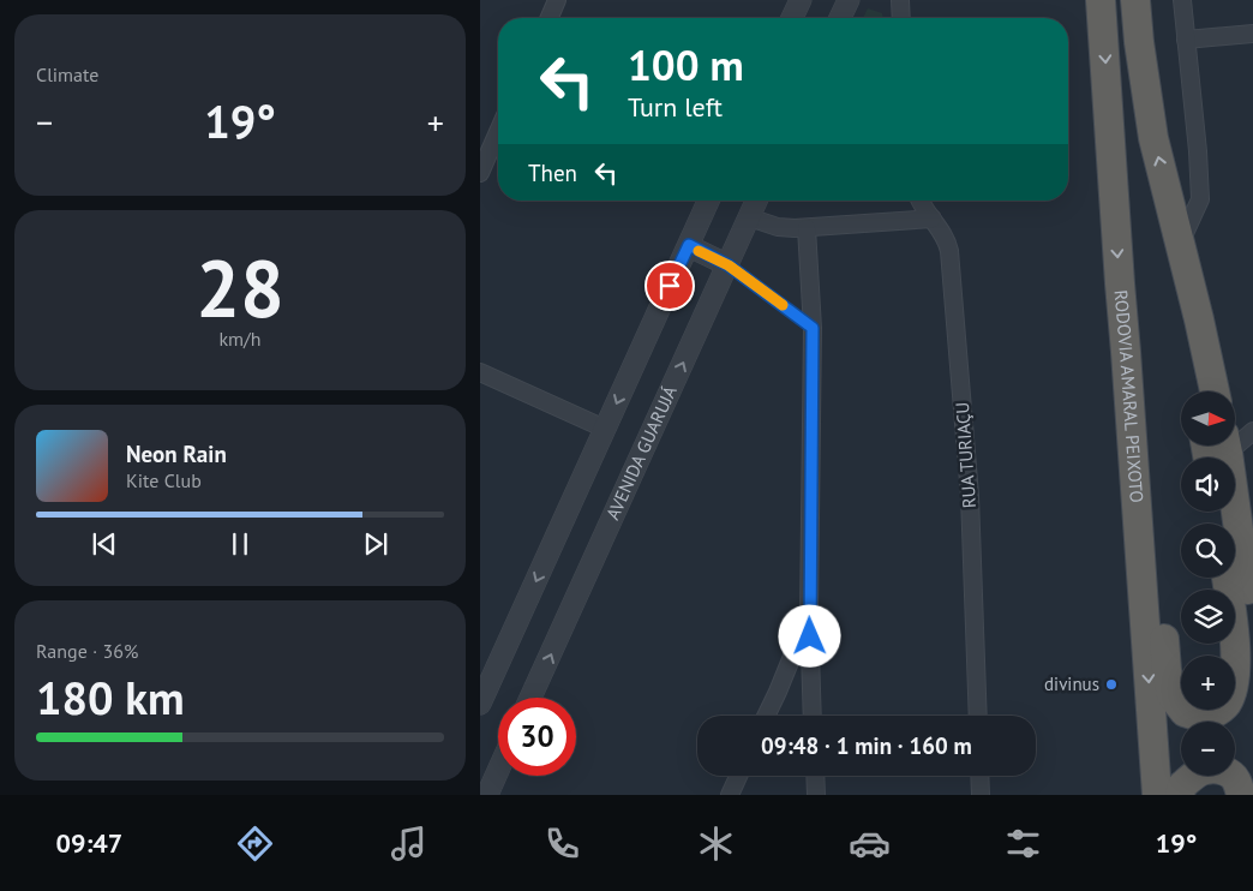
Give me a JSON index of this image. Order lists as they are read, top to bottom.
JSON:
{
  "streets": {
    "highway": ["RODOVIA AMARAL PEIXOTO"],
    "street": ["AVENIDA GUARUJÁ", "RUA TURIAÇU"]
  },
  "places": ["divinus"],
  "north": "right",
  "page": {
    "tile": [
      "Climate",
      ["28", "km/h"],
      ["Range · 36%", "180 km"]
    ],
    "turn": ["100 m", "Turn left"],
    "heat": ["−", "19°", "+"],
    "then": "Then",
    "map_buttons": ["+", "−"],
    "song": ["Neon Rain", "Kite Club"],
    "limit": "30",
    "trip": "09:48 · 1 min · 160 m",
    "tabs": ["09:47", "19°"]
  }
}
